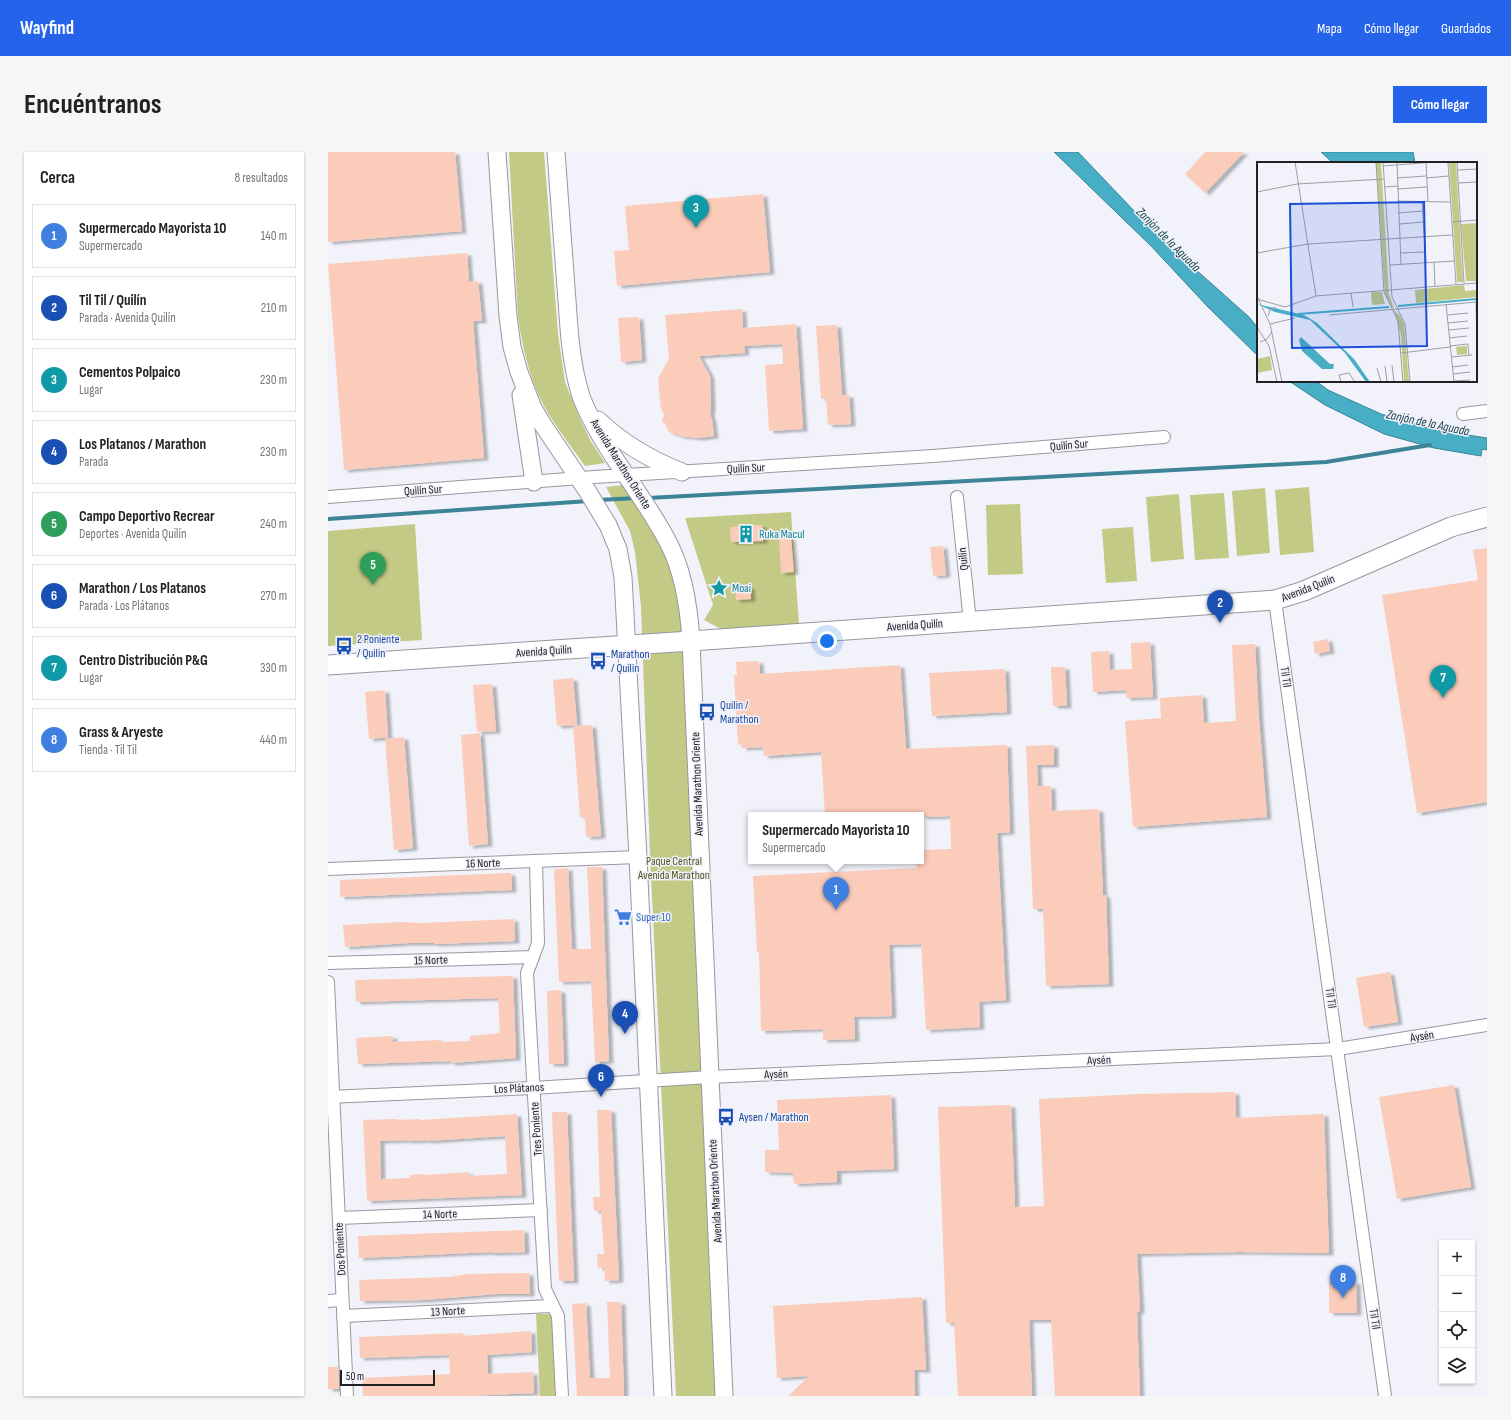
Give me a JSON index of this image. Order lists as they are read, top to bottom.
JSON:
{
  "streets": {
    "main road": ["Avenida Marathon Oriente", "Avenida Quilín"],
    "street": [
      "Quilín Sur",
      "Quilín",
      "Til Til",
      "16 Norte",
      "15 Norte",
      "Aysén",
      "Los Plátanos",
      "Tres Poniente",
      "14 Norte",
      "Dos Poniente",
      "13 Norte"
    ]
  },
  "crossings": [
    ["Quilín Sur", "Avenida Marathon Oriente"],
    ["Avenida Marathon Oriente", "Avenida Quilín"],
    ["Avenida Marathon Oriente", "Aysén"],
    ["Avenida Marathon Oriente", "Los Plátanos"],
    ["Quilín", "Avenida Quilín"],
    ["Avenida Quilín", "Til Til"],
    ["Til Til", "Aysén"],
    ["16 Norte", "Tres Poniente"],
    ["15 Norte", "Tres Poniente"],
    ["Aysén", "Los Plátanos"],
    ["Los Plátanos", "Tres Poniente"],
    ["Los Plátanos", "Dos Poniente"],
    ["Tres Poniente", "14 Norte"],
    ["Tres Poniente", "13 Norte"],
    ["14 Norte", "Dos Poniente"],
    ["Dos Poniente", "13 Norte"]
  ],
  "water": ["Zanjón de la Aguada"],
  "parks": ["Paque Central Avenida Marathon"],
  "places": {
    "building": ["Ruka Macul"],
    "place": ["Moai"],
    "bus stop": [
      "2 Poniente / Quilin",
      "Marathon / Quilin",
      "Quilin / Marathon",
      "Aysen / Marathon"
    ],
    "supermarket": ["Super 10"]
  },
  "scale_bar": "50 m",
  "page": {
    "header": "Wayfind",
    "nav": ["Mapa", "Cómo llegar", "Guardados"],
    "buttons": "Cómo llegar",
    "title": "Encuéntranos",
    "heading": ["Cerca", "8 resultados"],
    "pins": [
      "3",
      "5",
      "2",
      "7",
      "1",
      "4",
      "6",
      "8"
    ],
    "list": [
      {
        "mark": "1",
        "name": "Supermercado Mayorista 10",
        "note": "Supermercado",
        "value": "140 m"
      },
      {
        "mark": "2",
        "name": "Til Til / Quilín",
        "note": "Parada · Avenida Quilín",
        "value": "210 m"
      },
      {
        "mark": "3",
        "name": "Cementos Polpaico",
        "note": "Lugar",
        "value": "230 m"
      },
      {
        "mark": "4",
        "name": "Los Platanos / Marathon",
        "note": "Parada",
        "value": "230 m"
      },
      {
        "mark": "5",
        "name": "Campo Deportivo Recrear",
        "note": "Deportes · Avenida Quilín",
        "value": "240 m"
      },
      {
        "mark": "6",
        "name": "Marathon / Los Platanos",
        "note": "Parada · Los Plátanos",
        "value": "270 m"
      },
      {
        "mark": "7",
        "name": "Centro Distribución P&G",
        "note": "Lugar",
        "value": "330 m"
      },
      {
        "mark": "8",
        "name": "Grass & Aryeste",
        "note": "Tienda · Til Til",
        "value": "440 m"
      }
    ],
    "popup": ["Supermercado Mayorista 10", "Supermercado"],
    "map_buttons": ["+", "−"],
    "scale": "50 m"
  }
}
